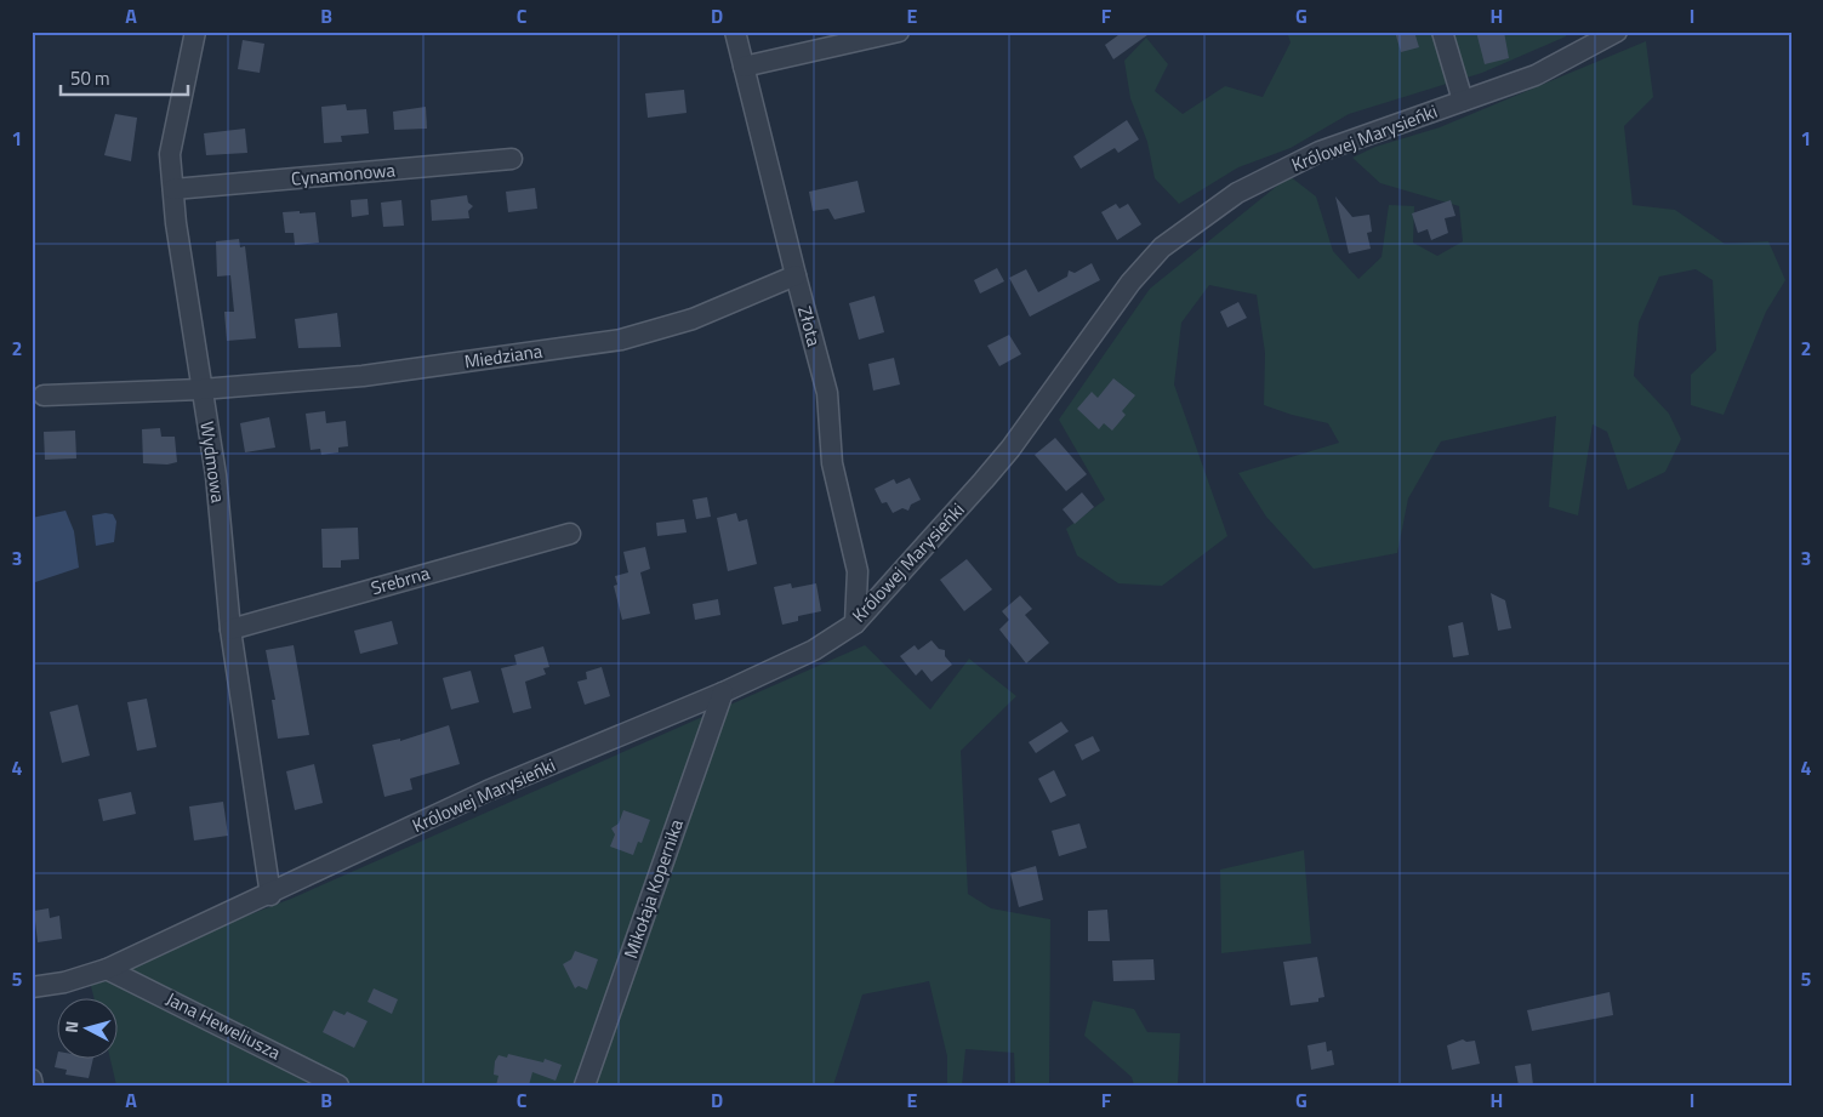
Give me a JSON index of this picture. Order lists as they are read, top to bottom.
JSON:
{
  "streets": {
    "street": [
      "Królowej Marysieńki",
      "Cynamonowa",
      "Złota",
      "Miedziana",
      "Wydmowa",
      "Srebrna",
      "Mikołaja Kopernika",
      "Jana Heweliusza"
    ]
  },
  "crossings": [
    ["Królowej Marysieńki", "Złota"],
    ["Królowej Marysieńki", "Wydmowa"],
    ["Królowej Marysieńki", "Mikołaja Kopernika"],
    ["Królowej Marysieńki", "Jana Heweliusza"],
    ["Cynamonowa", "Wydmowa"],
    ["Złota", "Miedziana"],
    ["Miedziana", "Wydmowa"],
    ["Wydmowa", "Srebrna"]
  ],
  "scale_bar": "50 m",
  "north": "left",
  "grid": {
    "columns": [
      "A",
      "B",
      "C",
      "D",
      "E",
      "F",
      "G",
      "H",
      "I"
    ],
    "rows": [
      "1",
      "2",
      "3",
      "4",
      "5"
    ]
  }
}
